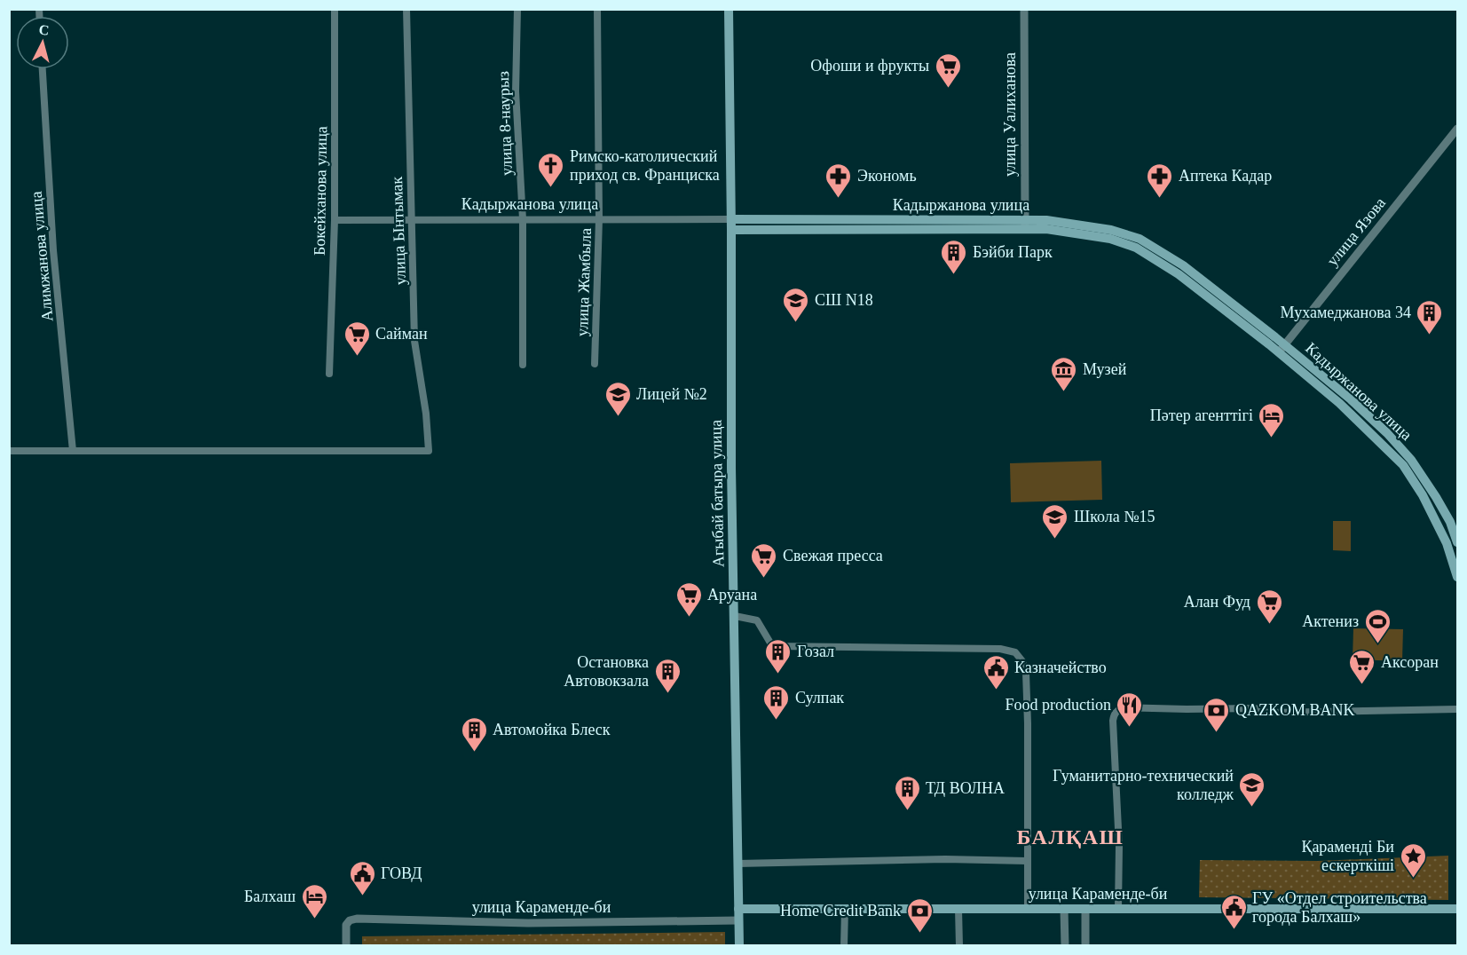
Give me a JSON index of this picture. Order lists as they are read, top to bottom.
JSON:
{
  "streets": {
    "main road": ["Кадыржанова улица", "Агыбай батыра улица", "улица Караменде-би"],
    "street": [
      "улица Уалиханова",
      "улица 8-наурыз",
      "Бокейханова улица",
      "улица Ынтымак",
      "улица Язова",
      "Алимжанова улица",
      "улица Жамбыла"
    ]
  },
  "crossings": [
    ["улица Уалиханова", "Кадыржанова улица"],
    ["улица 8-наурыз", "Кадыржанова улица"],
    ["Бокейханова улица", "Кадыржанова улица"],
    ["Кадыржанова улица", "улица Ынтымак"],
    ["Кадыржанова улица", "улица Язова"],
    ["Кадыржанова улица", "улица Жамбыла"],
    ["Кадыржанова улица", "Агыбай батыра улица"],
    ["улица Ынтымак", "Алимжанова улица"],
    ["Агыбай батыра улица", "улица Караменде-би"]
  ],
  "districts": ["БАЛҚАШ"],
  "places": {
    "supermarket": [
      "Офоши и фрукты",
      "Сайман",
      "Свежая пресса",
      "Аруана",
      "Алан Фуд",
      "Аксоран"
    ],
    "church": ["Римско-католический приход св. Франциска"],
    "pharmacy": ["Экономь", "Аптека Кадар"],
    "building": [
      "Бэйби Парк",
      "Мухамеджанова 34",
      "Гозал",
      "Остановка Автовокзала",
      "Сулпак",
      "Автомойка Блеск",
      "ТД ВОЛНА"
    ],
    "school or university": [
      "СШ N18",
      "Лицей №2",
      "Школа №15",
      "Гуманитарно-технический колледж"
    ],
    "museum": ["Музей"],
    "hotel": ["Пәтер агенттігі", "Балхаш"],
    "sports": ["Актениз"],
    "public building": ["Казначейство", "ГОВД", "ГУ «Отдел строительства города Балхаш»"],
    "restaurant": ["Food production"],
    "bank": ["QAZKOM BANK", "Home Credit Bank"],
    "place": ["Қараменді Би ескерткіші"]
  },
  "north": "top"
}
